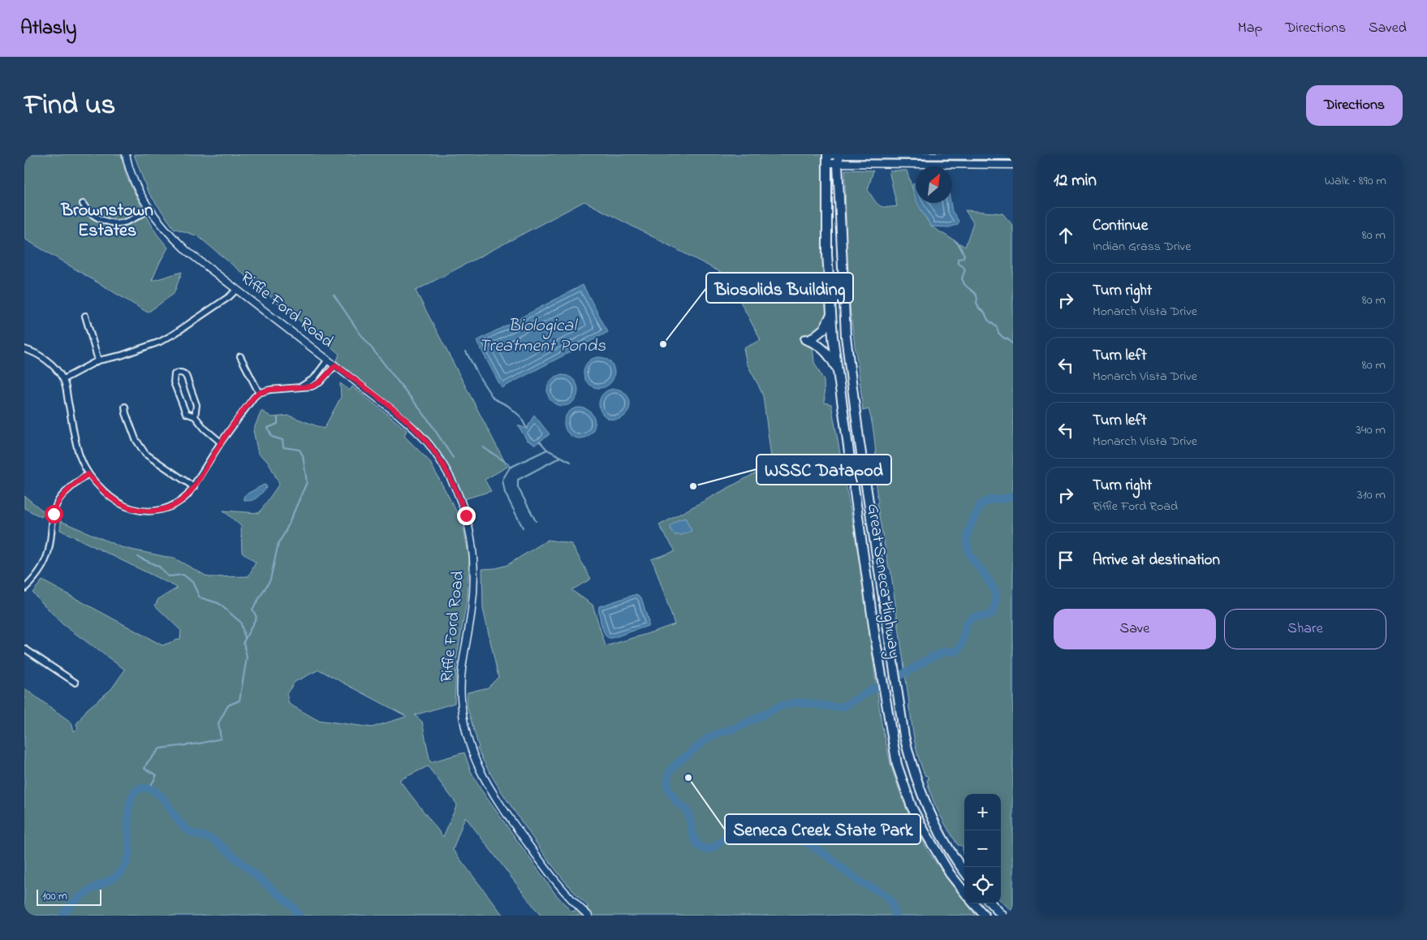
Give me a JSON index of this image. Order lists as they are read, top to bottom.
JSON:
{
  "streets": {
    "main road": ["Great Seneca Highway"],
    "street": ["Riffle Ford Road"]
  },
  "districts": ["Brownstown Estates"],
  "water": ["Biological Treatment Ponds"],
  "places": ["Biosolids Building", "WSSC Datapod", "Seneca Creek State Park"],
  "scale_bar": "100 m",
  "north": "top right",
  "page": {
    "header": "Atlasly",
    "nav": ["Map", "Directions", "Saved"],
    "title": "Find us",
    "buttons": [
      "Directions",
      ["Save", "Share"]
    ],
    "heading": ["12 min", "Walk · 890 m"],
    "list": [
      ["Continue", "Indian Grass Drive", "80 m"],
      ["Turn right", "Monarch Vista Drive", "80 m"],
      ["Turn left", "Monarch Vista Drive", "80 m"],
      ["Turn left", "Monarch Vista Drive", "340 m"],
      ["Turn right", "Riffle Ford Road", "310 m"],
      "Arrive at destination"
    ],
    "map_buttons": ["+", "−"],
    "scale": "100 m"
  }
}
